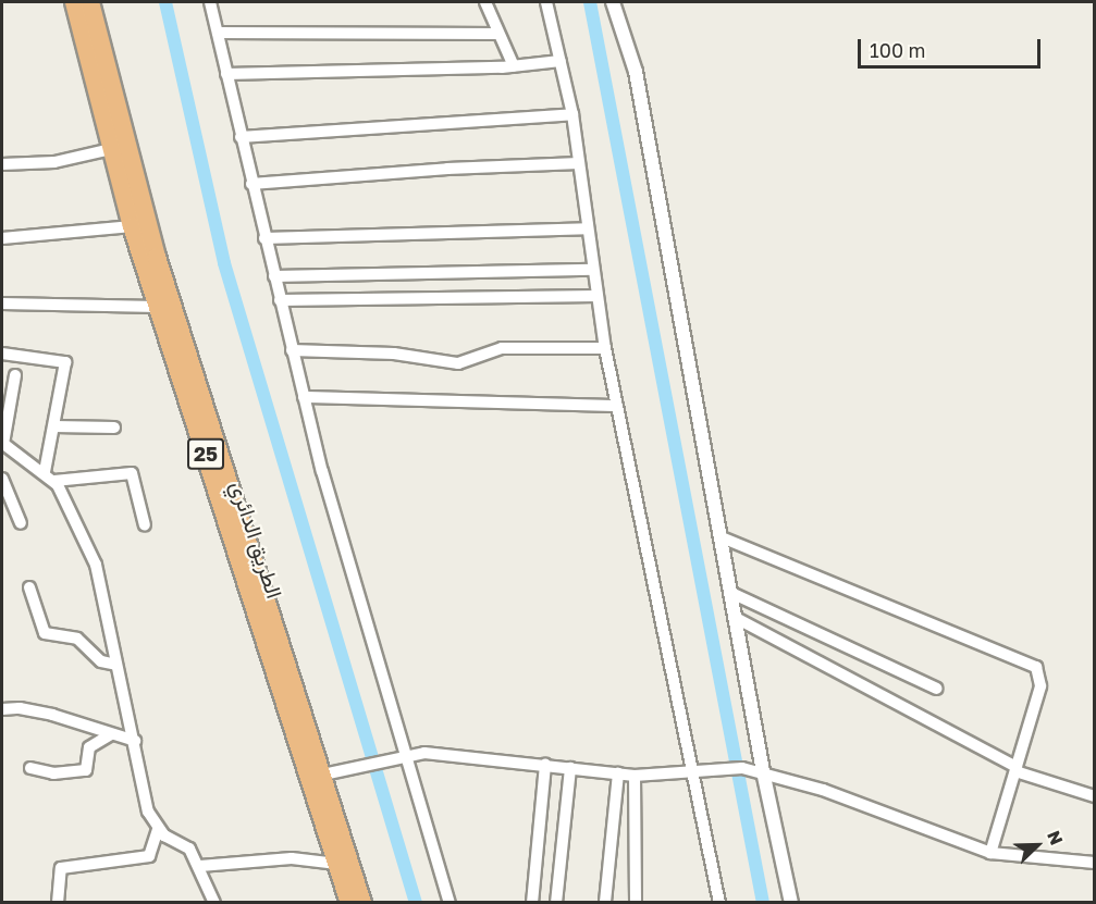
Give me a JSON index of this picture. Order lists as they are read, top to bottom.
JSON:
{
  "streets": {
    "highway": ["25", "الطريق الدائري"]
  },
  "scale_bar": "100 m",
  "north": "top right"
}
